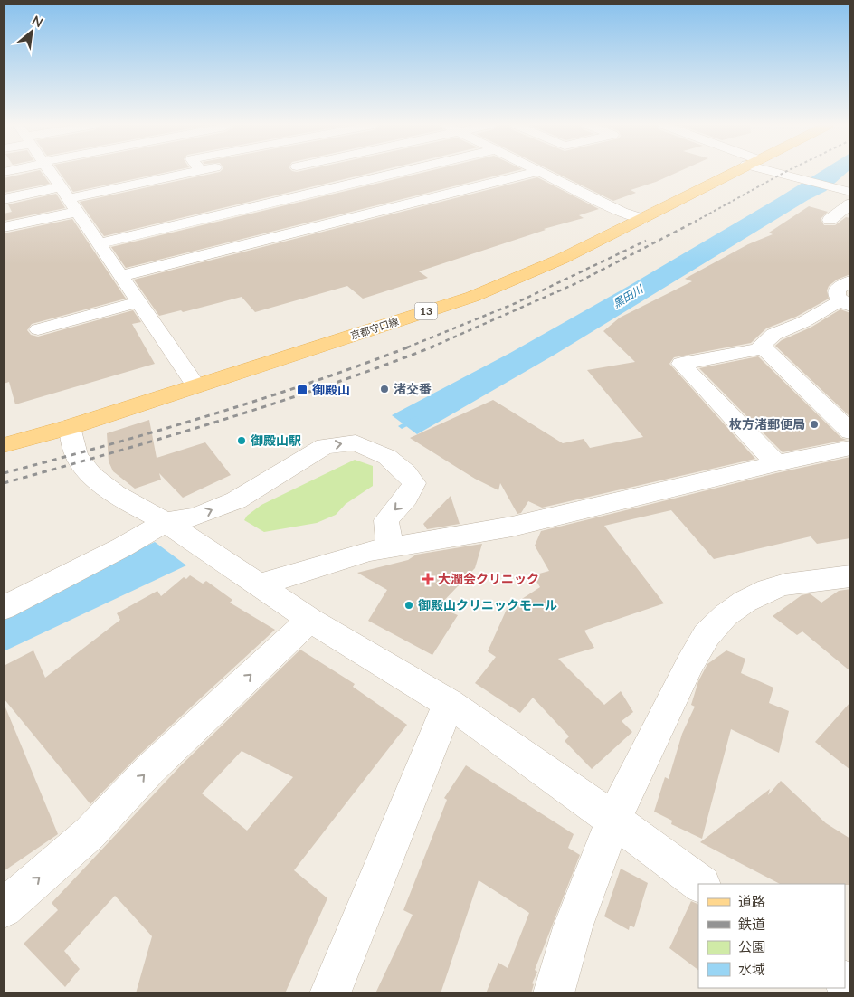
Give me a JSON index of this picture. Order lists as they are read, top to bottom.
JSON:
{
  "streets": {
    "main road": ["13", "京都守口線"]
  },
  "water": ["黒田川"],
  "places": {
    "other": [
      "渚交番",
      "枚方渚郵便局",
      "御殿山駅",
      "御殿山クリニックモール"
    ],
    "transit": ["御殿山"],
    "health": ["大潤会クリニック"]
  },
  "legend": [
    "道路",
    "鉄道",
    "公園",
    "水域"
  ],
  "north": "top right"
}
